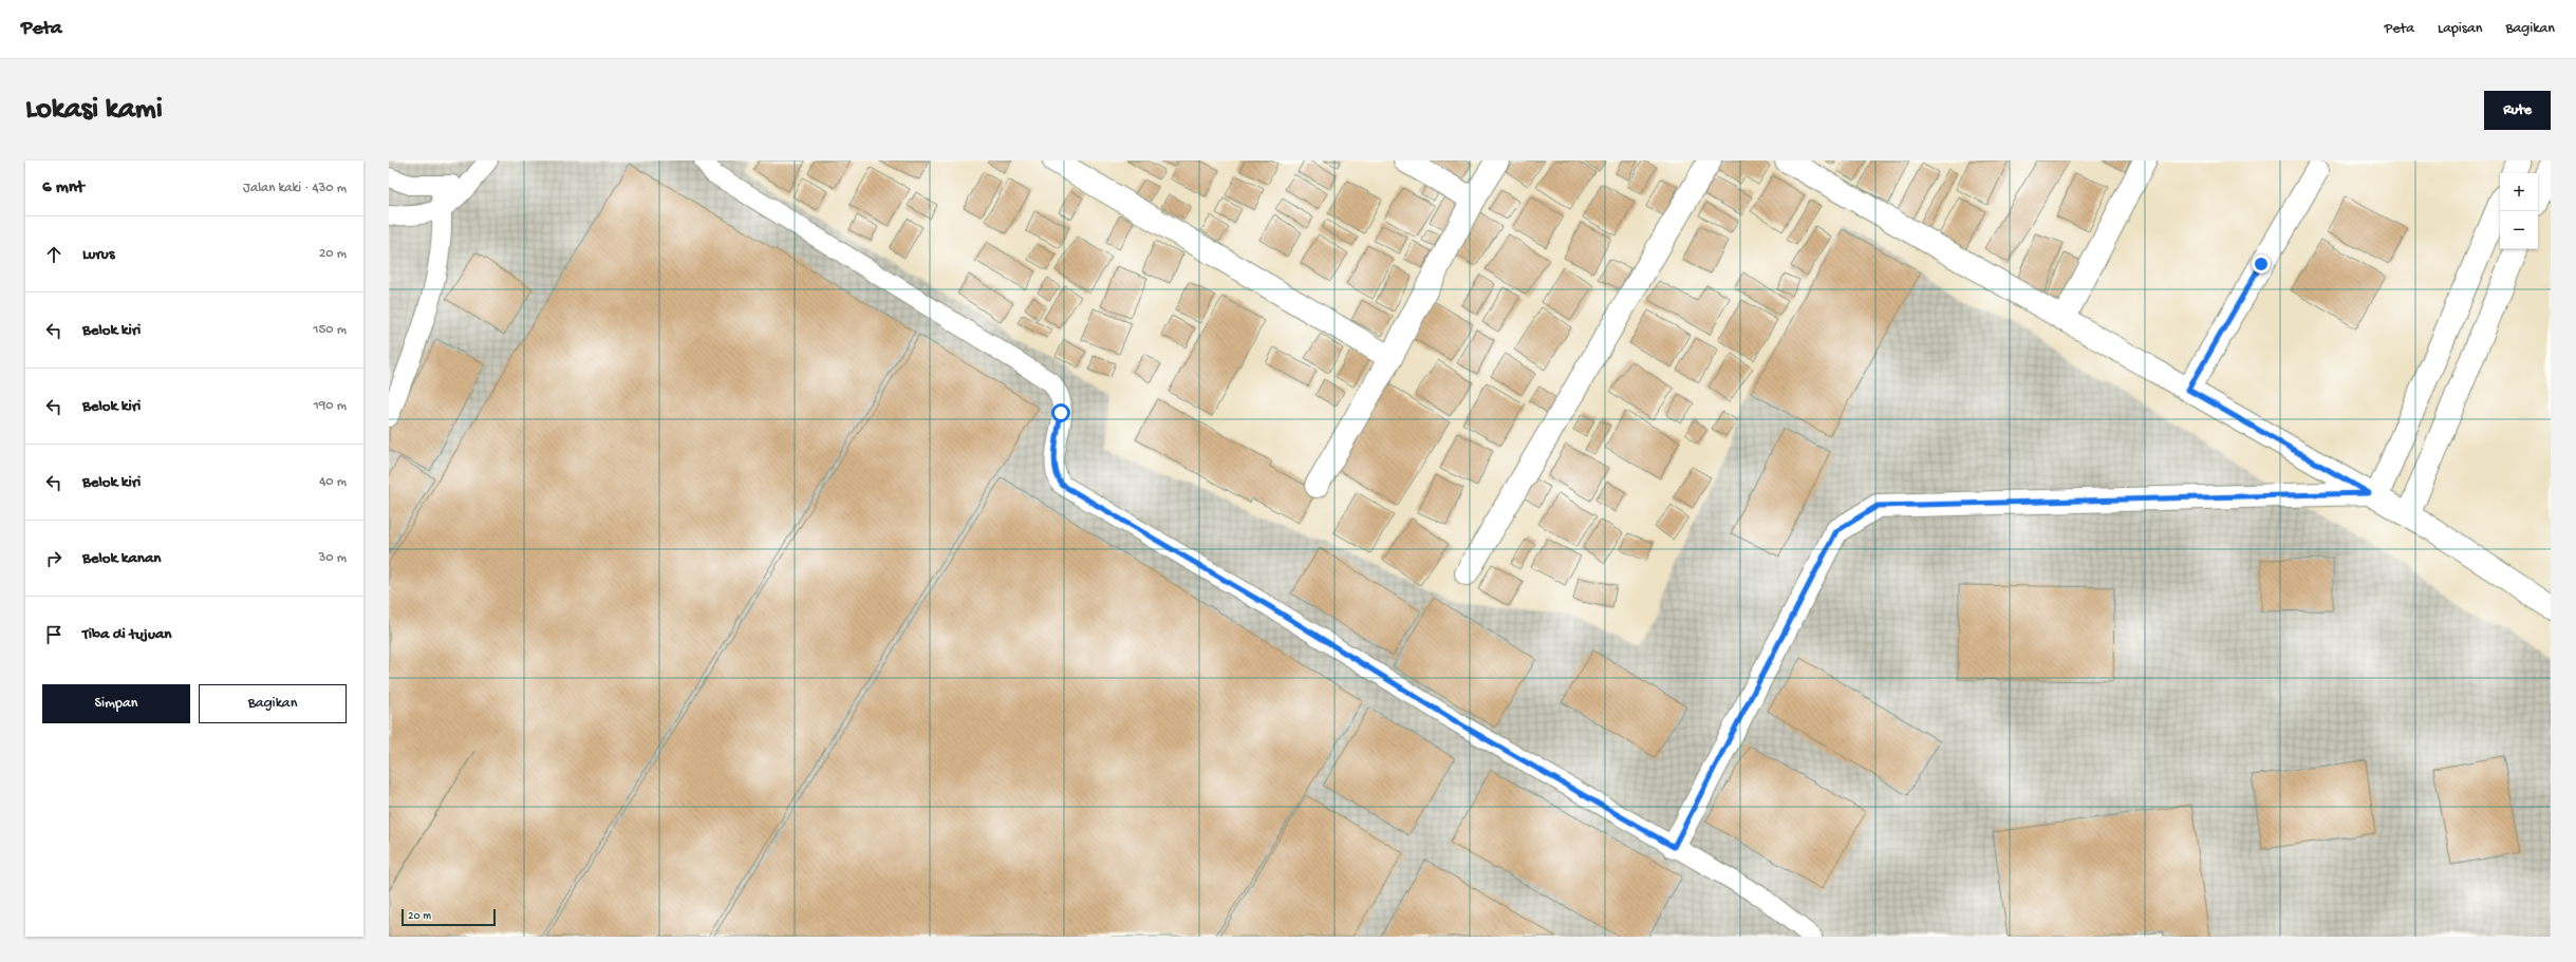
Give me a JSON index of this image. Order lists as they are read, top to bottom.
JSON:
{
  "scale_bar": "20 m",
  "page": {
    "header": "Peta",
    "nav": ["Peta", "Lapisan", "Bagikan"],
    "buttons": [
      "Rute",
      ["Simpan", "Bagikan"]
    ],
    "title": "Lokasi kami",
    "heading": ["6 mnt", "Jalan kaki · 430 m"],
    "map_buttons": ["+", "−"],
    "list": [
      ["Lurus", "20 m"],
      ["Belok kiri", "150 m"],
      ["Belok kiri", "190 m"],
      ["Belok kiri", "40 m"],
      ["Belok kanan", "30 m"],
      "Tiba di tujuan"
    ],
    "scale": "20 m"
  }
}
